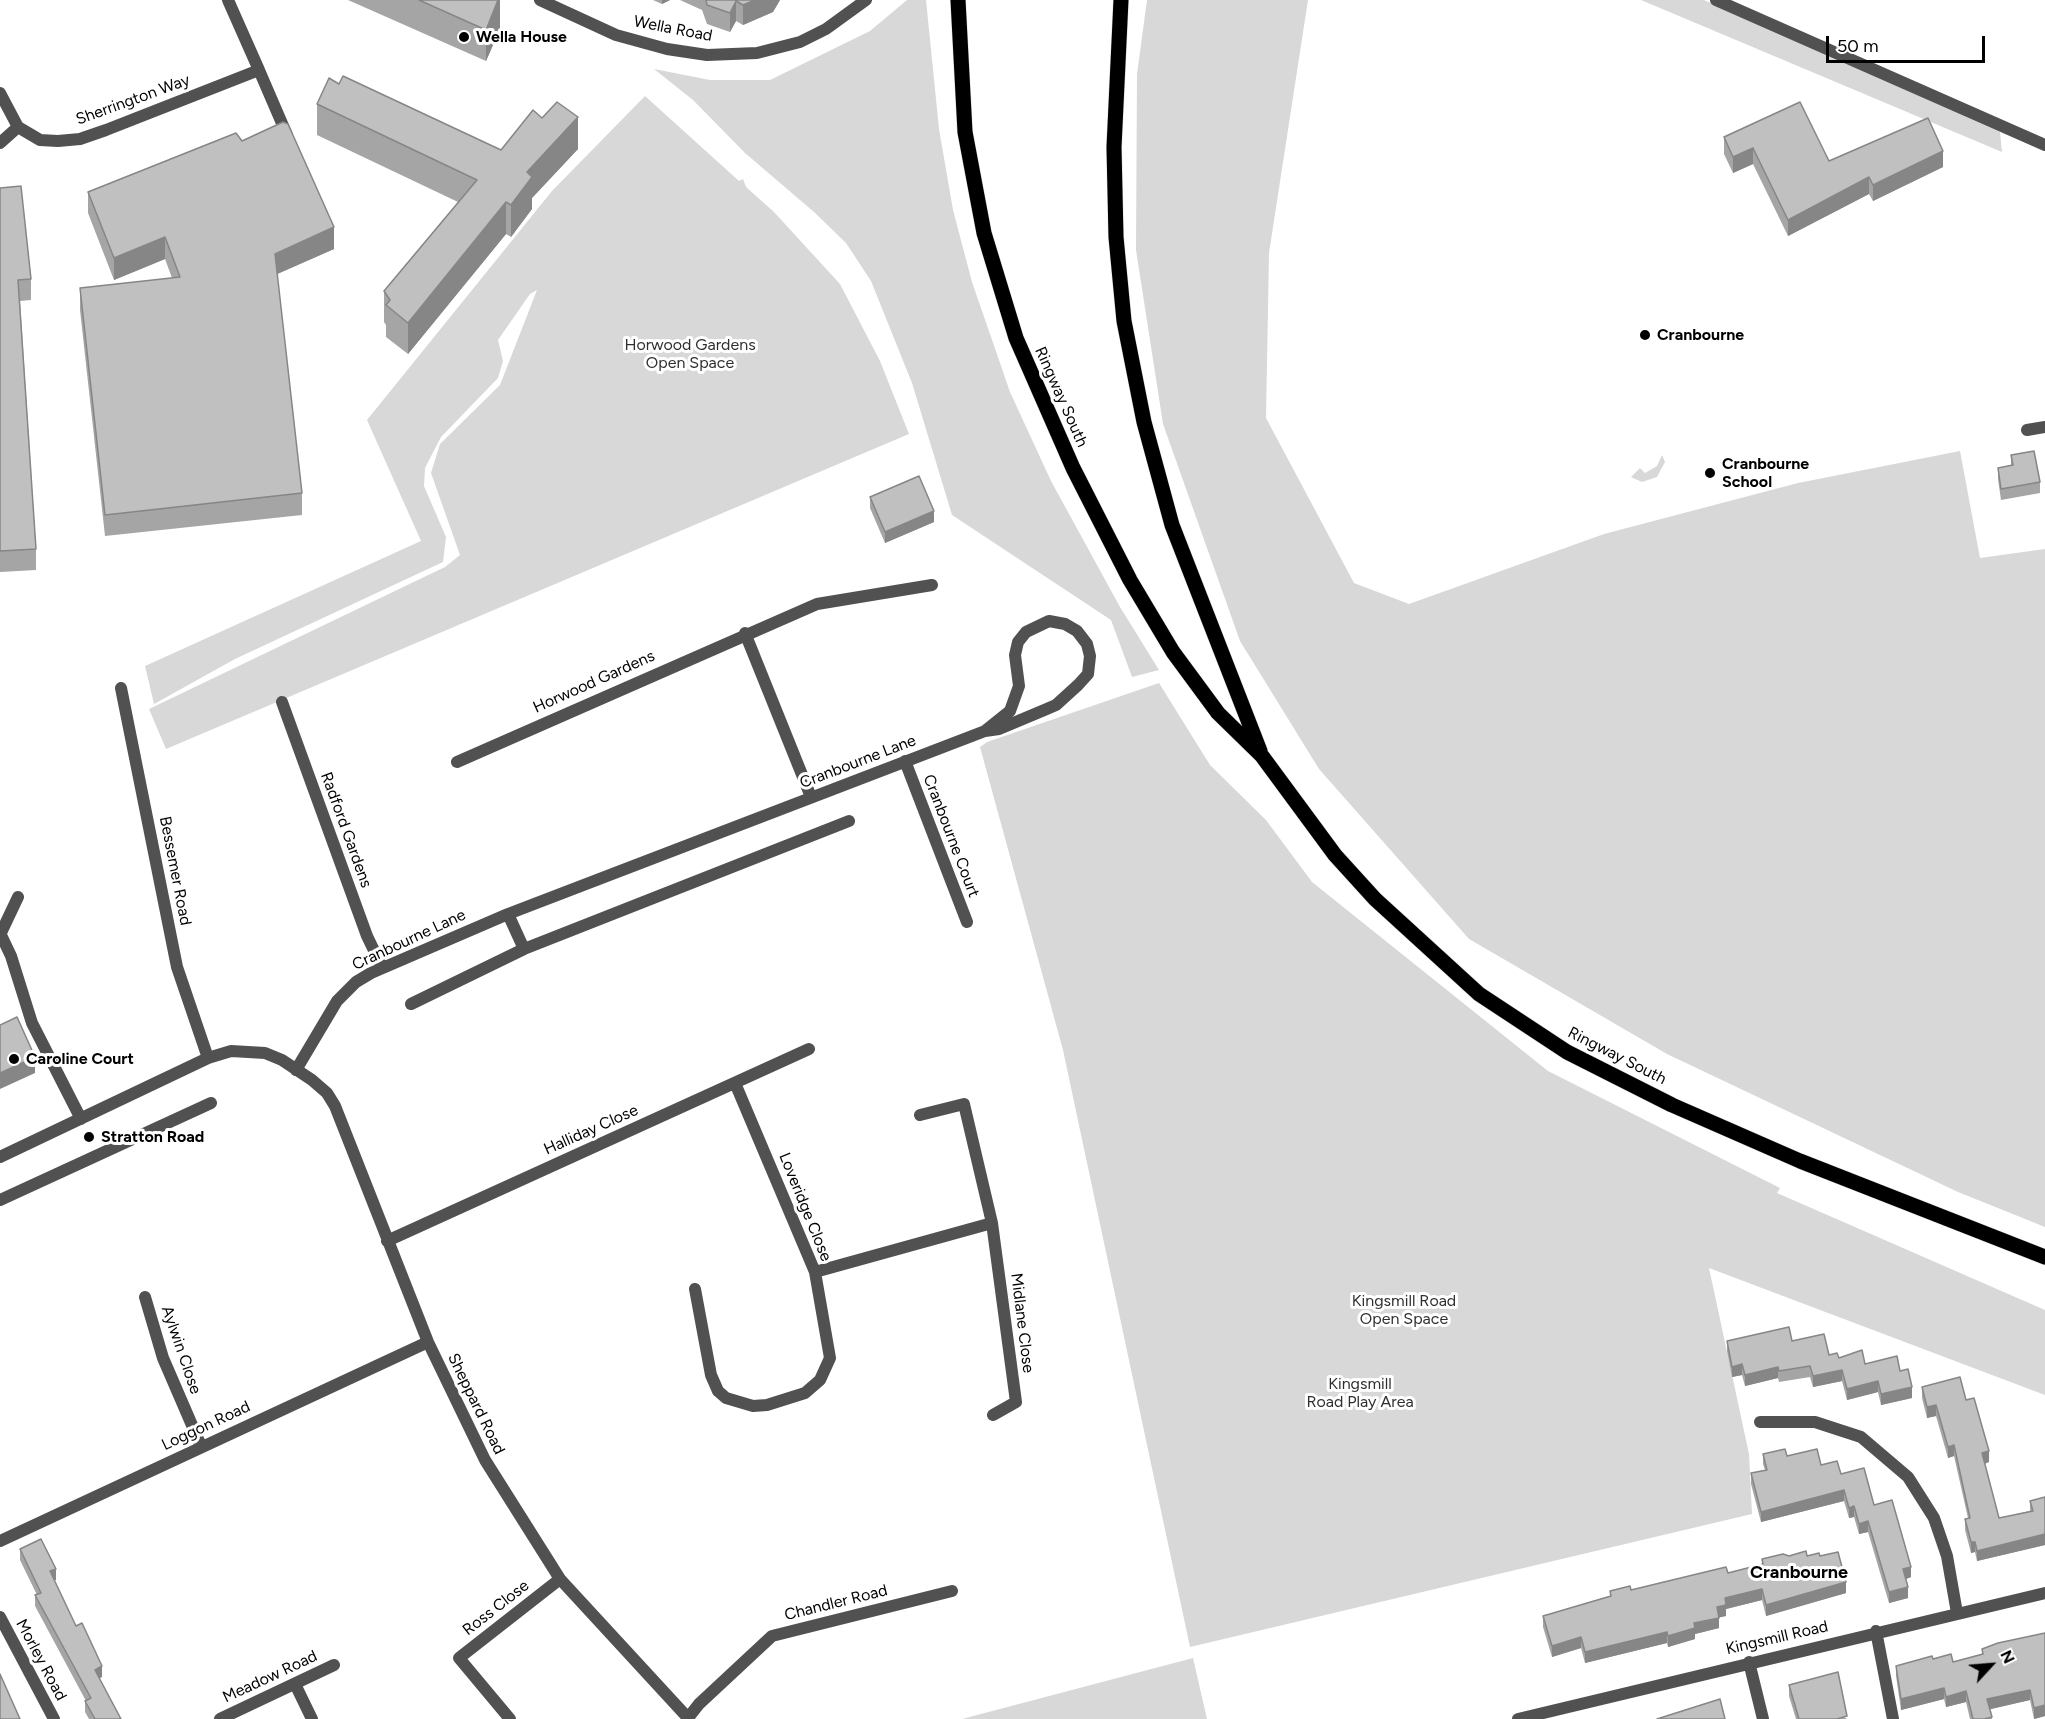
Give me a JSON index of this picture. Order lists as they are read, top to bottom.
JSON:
{
  "streets": {
    "main road": ["Ringway South"],
    "street": [
      "Wella Road",
      "Sherrington Way",
      "Horwood Gardens",
      "Cranbourne Lane",
      "Radford Gardens",
      "Cranbourne Court",
      "Bessemer Road",
      "Halliday Close",
      "Loveridge Close",
      "Midlane Close",
      "Aylwin Close",
      "Sheppard Road",
      "Loggon Road",
      "Chandler Road",
      "Ross Close",
      "Kingsmill Road",
      "Morley Road",
      "Meadow Road"
    ]
  },
  "crossings": [
    ["Cranbourne Lane", "Radford Gardens"],
    ["Cranbourne Lane", "Cranbourne Court"],
    ["Cranbourne Lane", "Sheppard Road"],
    ["Halliday Close", "Loveridge Close"],
    ["Halliday Close", "Sheppard Road"],
    ["Aylwin Close", "Loggon Road"],
    ["Sheppard Road", "Loggon Road"],
    ["Sheppard Road", "Chandler Road"],
    ["Sheppard Road", "Ross Close"]
  ],
  "districts": ["Cranbourne"],
  "parks": ["Horwood Gardens Open Space", "Kingsmill Road Open Space", "Kingsmill Road Play Area"],
  "places": [
    "Wella House",
    "Cranbourne",
    "Cranbourne School",
    "Caroline Court",
    "Stratton Road"
  ],
  "scale_bar": "50 m",
  "north": "top right"
}
